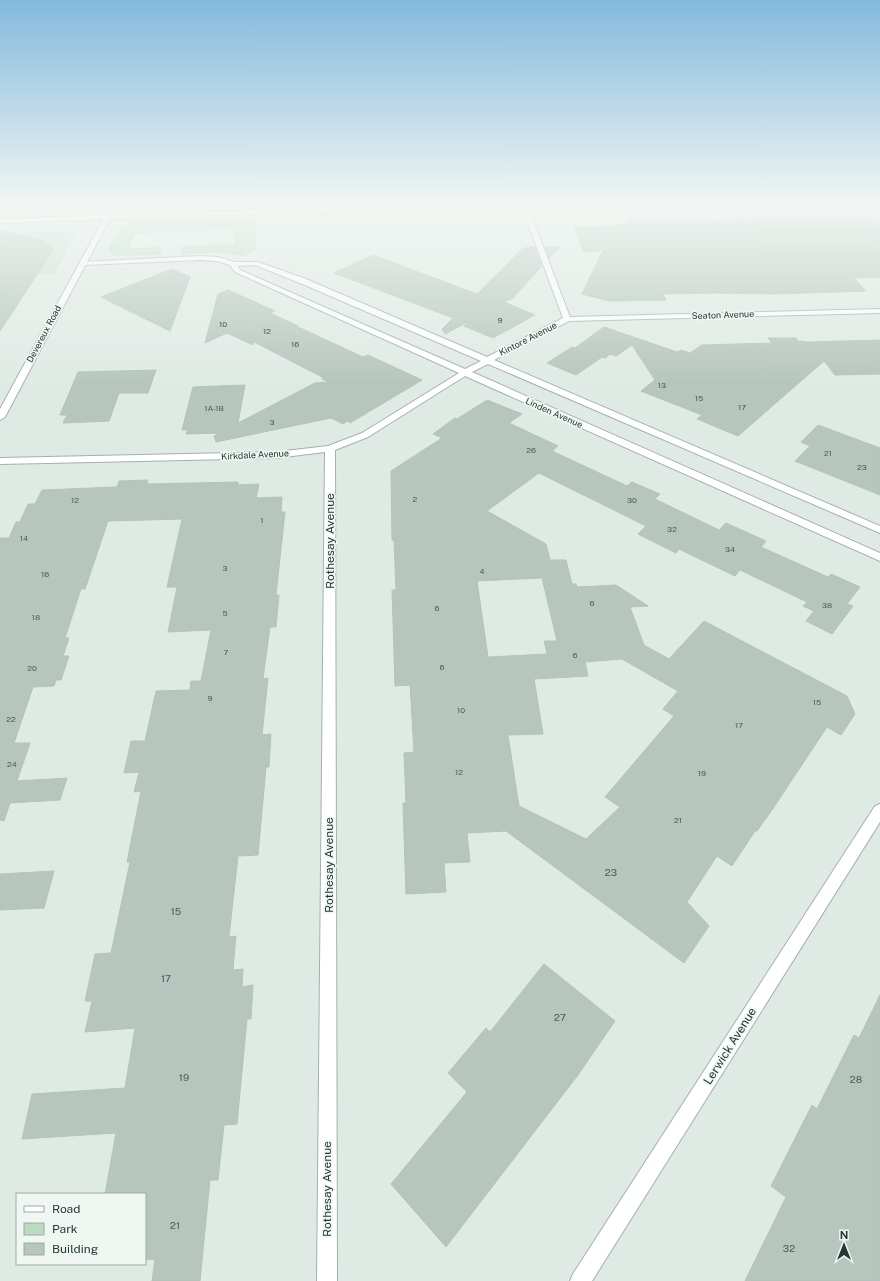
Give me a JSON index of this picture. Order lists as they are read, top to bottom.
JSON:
{
  "streets": {
    "street": [
      "Seaton Avenue",
      "Devereux Road",
      "Kintore Avenue",
      "Linden Avenue",
      "Kirkdale Avenue",
      "Rothesay Avenue",
      "Lerwick Avenue"
    ]
  },
  "crossings": [
    ["Seaton Avenue", "Kintore Avenue"],
    ["Kintore Avenue", "Linden Avenue"],
    ["Kintore Avenue", "Kirkdale Avenue"],
    ["Linden Avenue", "Kirkdale Avenue"],
    ["Kirkdale Avenue", "Rothesay Avenue"]
  ],
  "house_numbers": [
    "9",
    "10",
    "12",
    "16",
    "13",
    "15",
    "17",
    "1A-1B",
    "3",
    "26",
    "21",
    "23",
    "2",
    "12",
    "30",
    "1",
    "32",
    "14",
    "34",
    "3",
    "4",
    "16",
    "6",
    "38",
    "6",
    "5",
    "18",
    "7",
    "6",
    "6",
    "20",
    "9",
    "15",
    "10",
    "22",
    "17",
    "24",
    "12",
    "19",
    "21",
    "23",
    "15",
    "17",
    "27",
    "19",
    "28",
    "21",
    "32"
  ],
  "legend": ["Road", "Park", "Building"],
  "north": "top"
}
